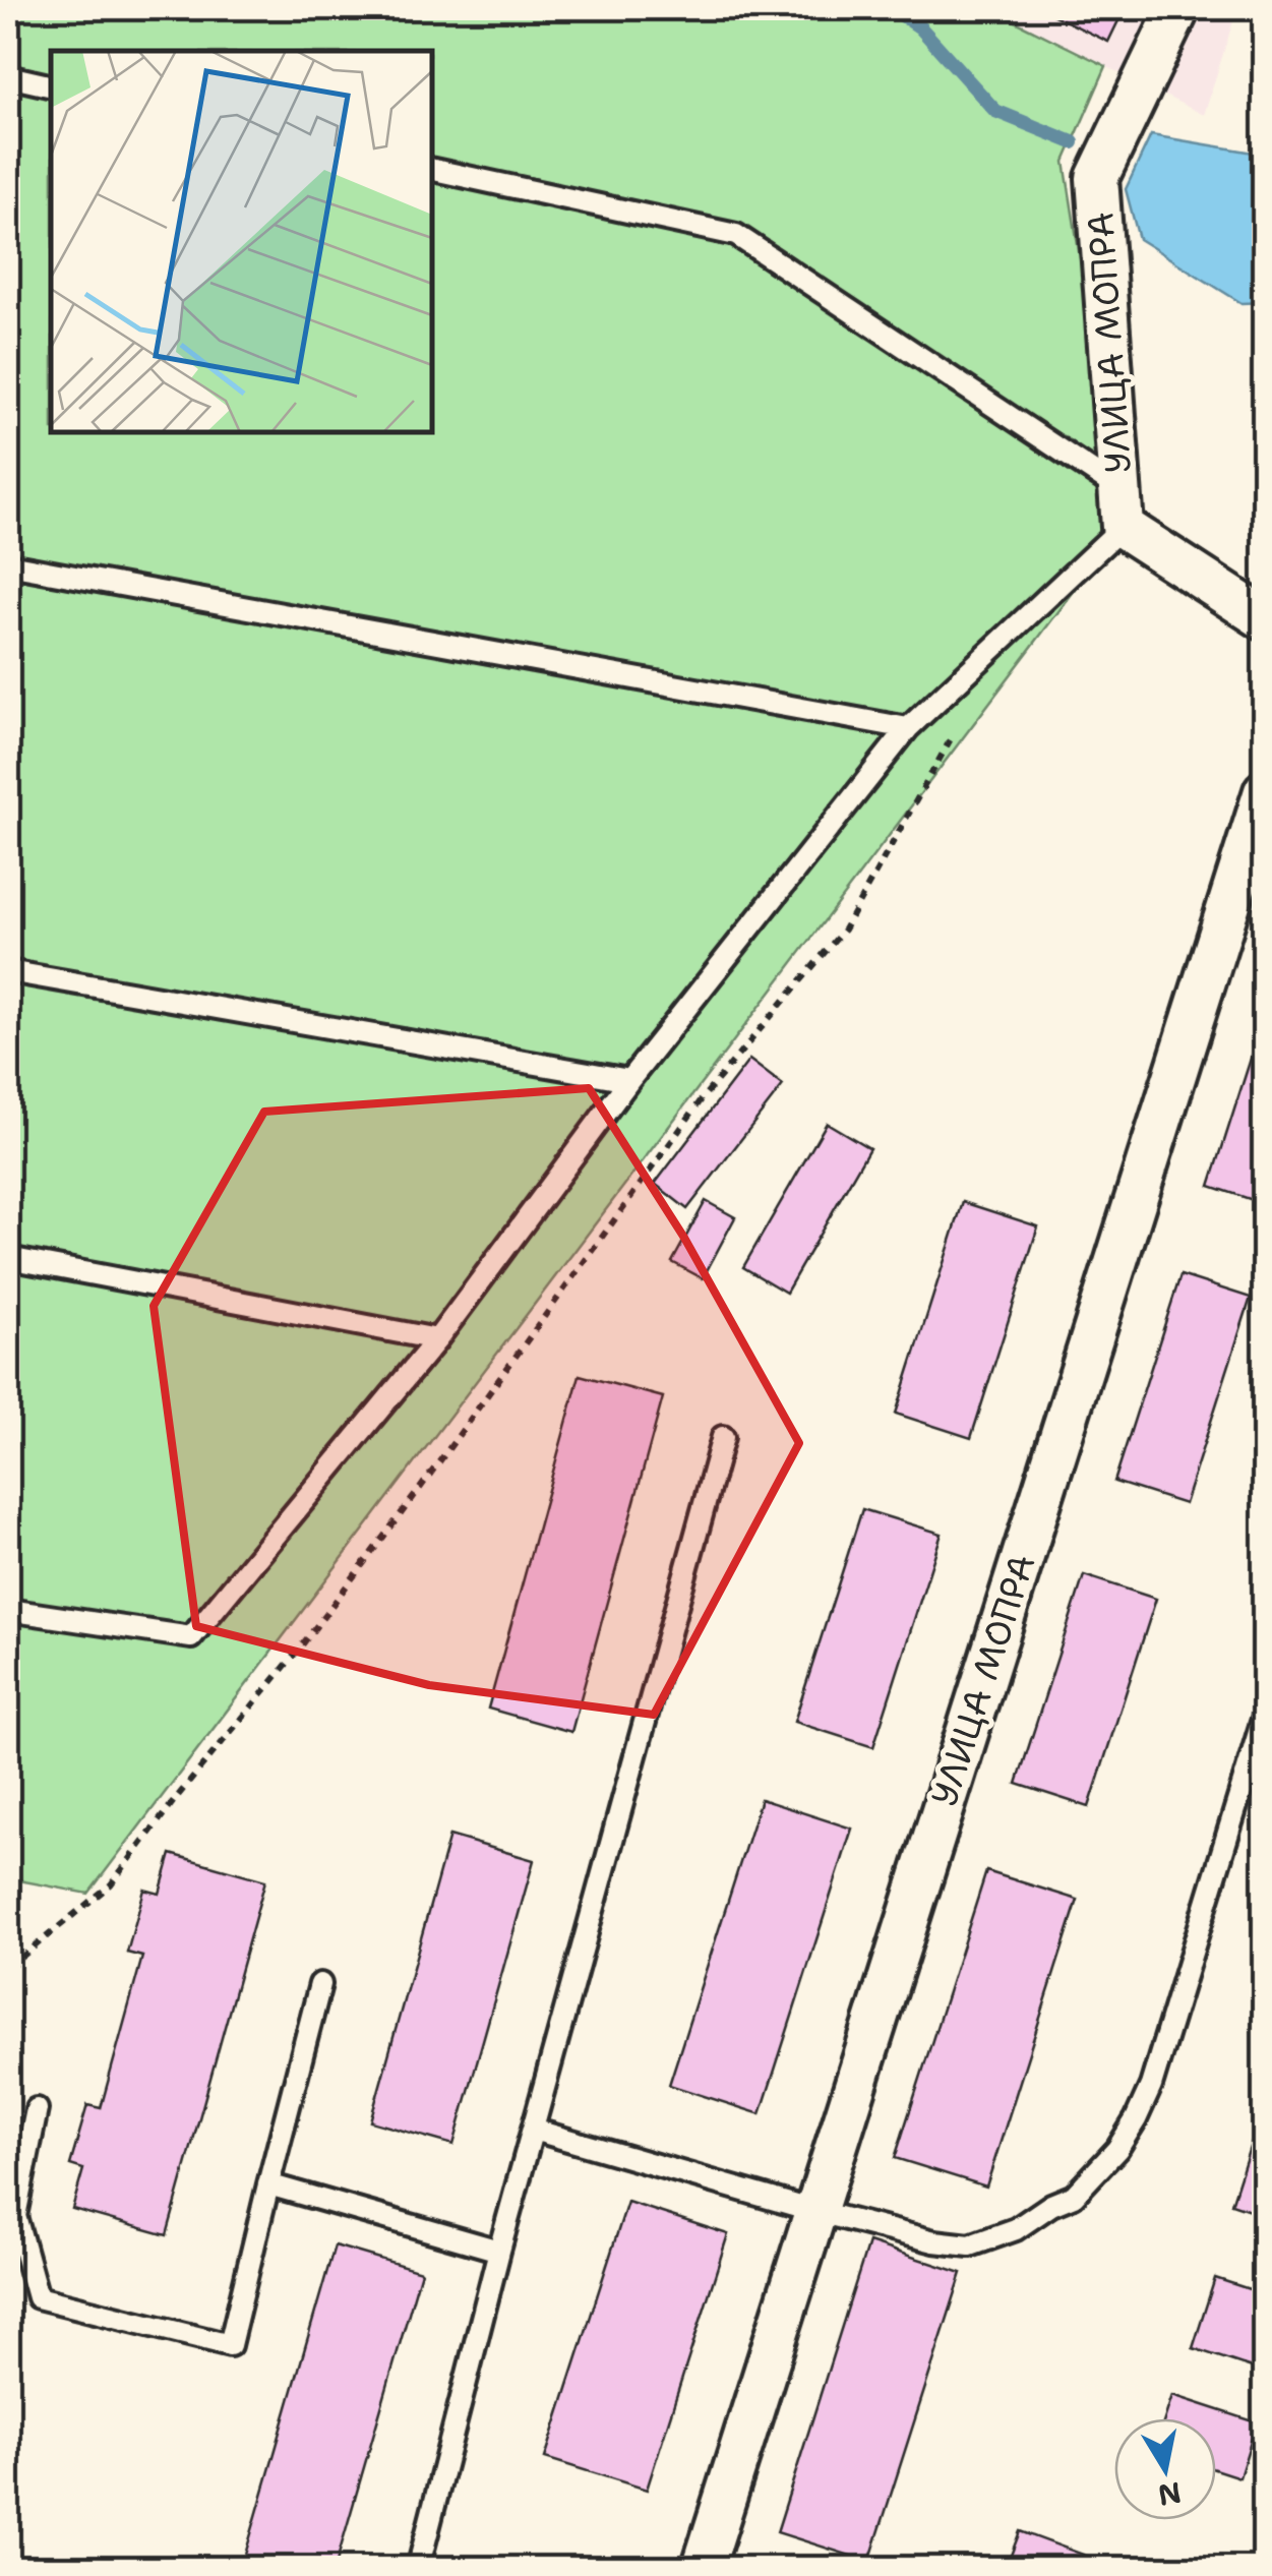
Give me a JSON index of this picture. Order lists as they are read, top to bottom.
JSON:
{
  "streets": {
    "street": ["УЛИЦА МОПРА"]
  },
  "north": "bottom"
}
